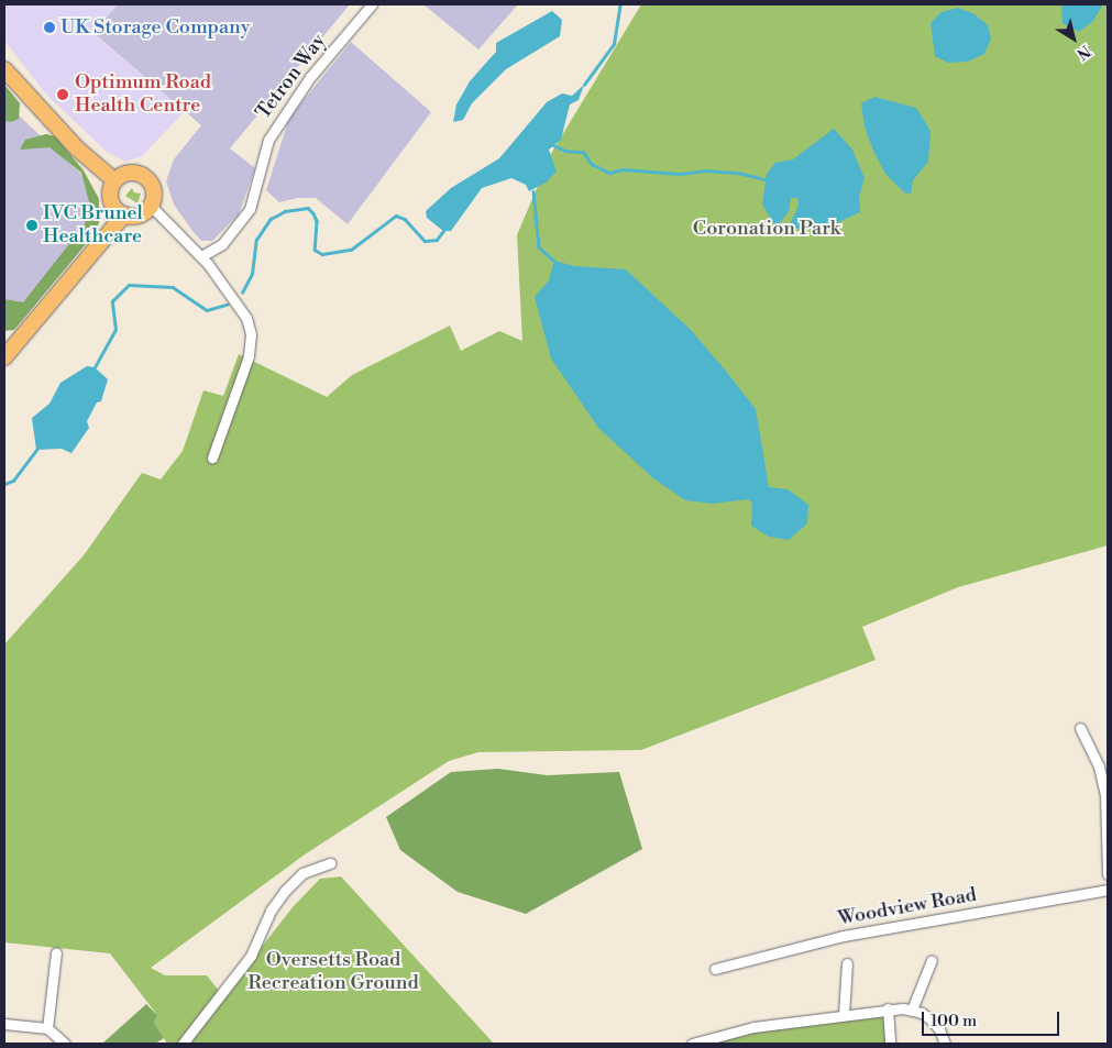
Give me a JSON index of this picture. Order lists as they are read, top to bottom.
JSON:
{
  "streets": {
    "street": ["Tetron Way", "Woodview Road"]
  },
  "parks": ["Coronation Park", "Oversetts Road Recreation Ground"],
  "places": ["UK Storage Company", "Optimum Road Health Centre", "IVC Brunel Healthcare"],
  "scale_bar": "100 m",
  "north": "bottom right"
}
